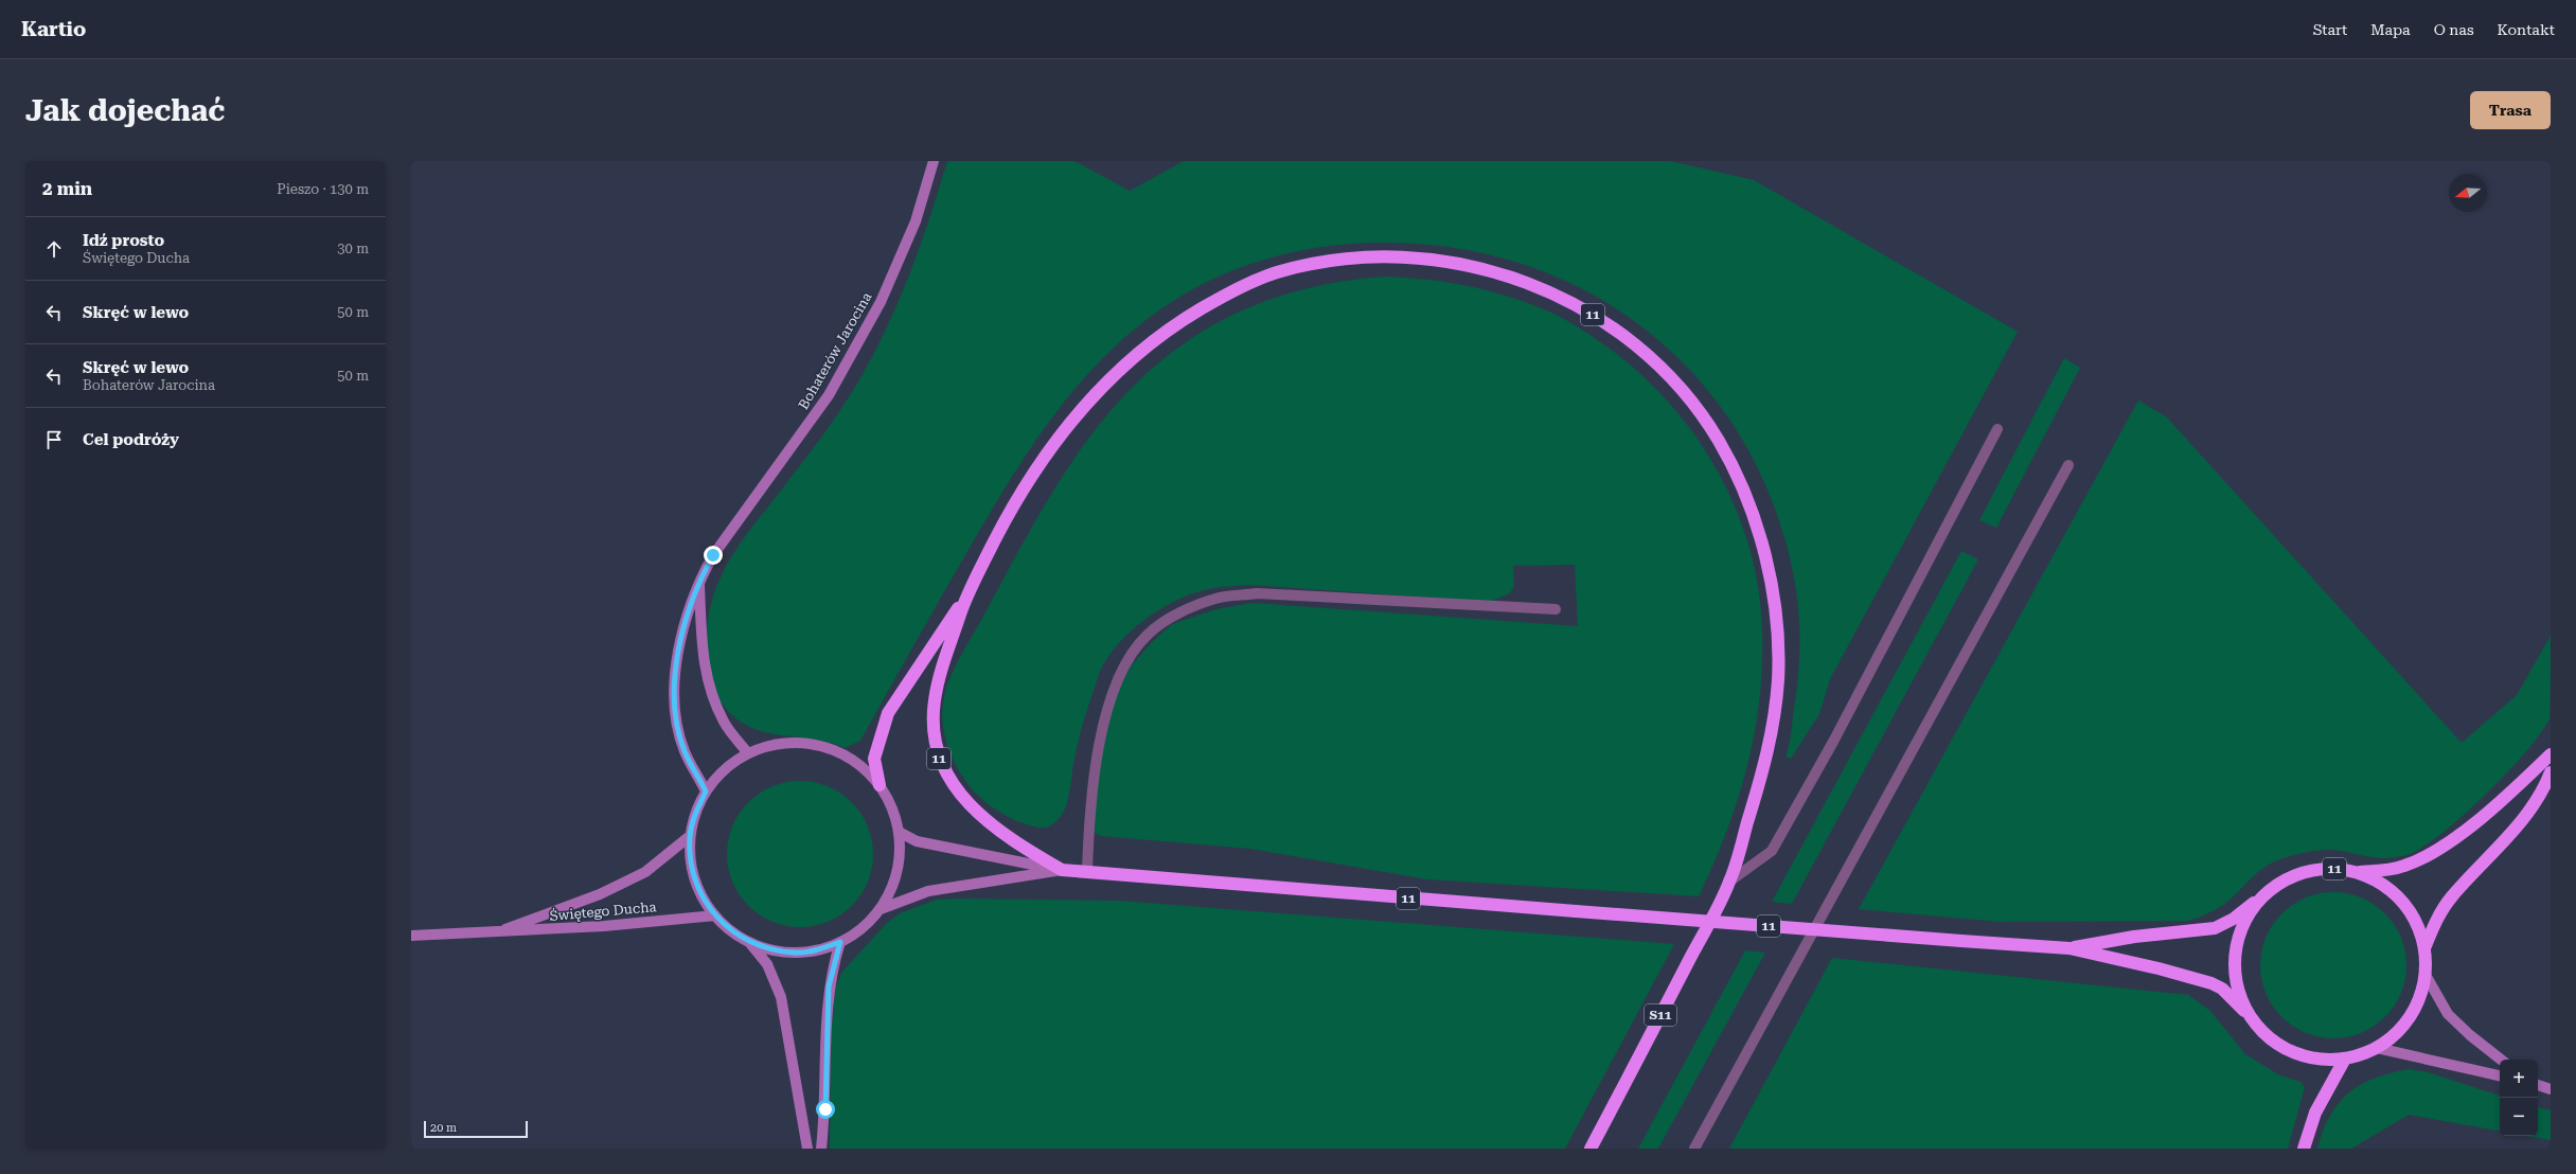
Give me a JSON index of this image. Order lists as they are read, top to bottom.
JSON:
{
  "streets": {
    "highway": ["11", "S11"],
    "main road": ["Bohaterów Jarocina", "Świętego Ducha"]
  },
  "crossings": [
    ["11", "S11"]
  ],
  "scale_bar": "20 m",
  "north": "left",
  "page": {
    "header": "Kartio",
    "nav": [
      "Start",
      "Mapa",
      "O nas",
      "Kontakt"
    ],
    "buttons": "Trasa",
    "title": "Jak dojechać",
    "heading": ["2 min", "Pieszo · 130 m"],
    "list": [
      ["Idź prosto", "Świętego Ducha", "30 m"],
      ["Skręć w lewo", "50 m"],
      ["Skręć w lewo", "Bohaterów Jarocina", "50 m"],
      "Cel podróży"
    ],
    "map_buttons": ["+", "−"],
    "scale": "20 m"
  }
}
